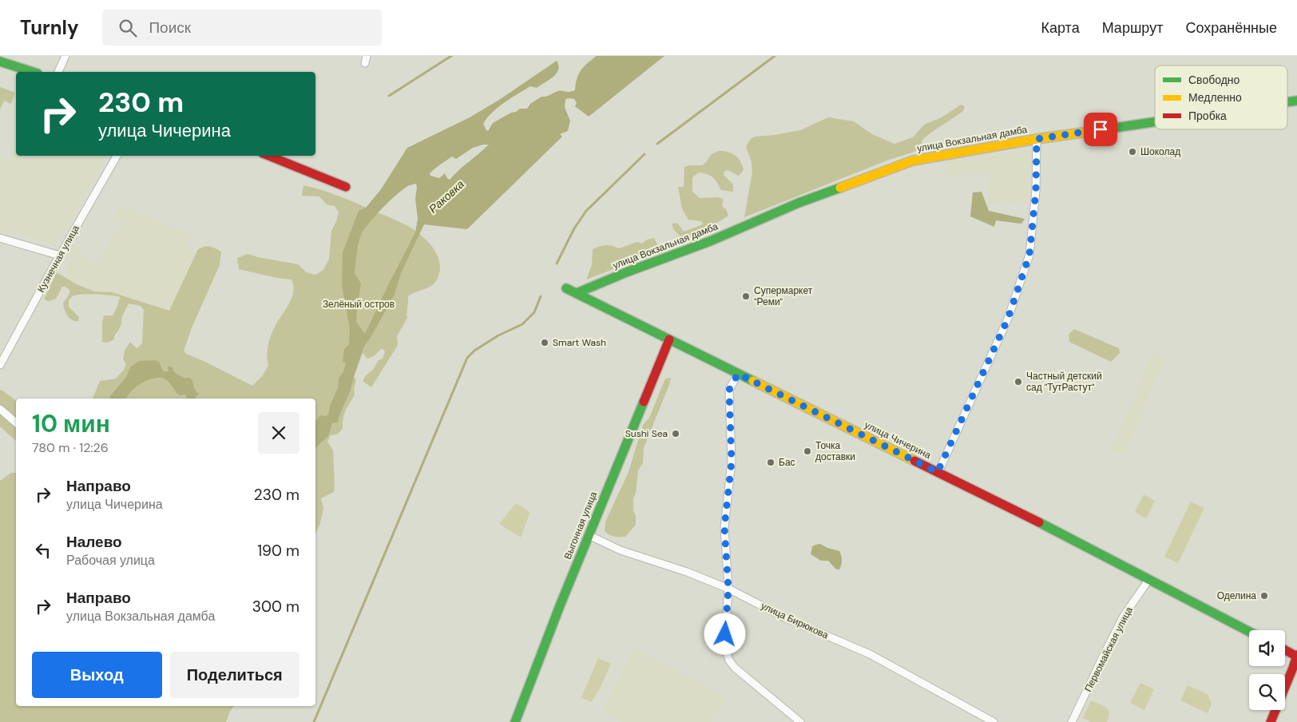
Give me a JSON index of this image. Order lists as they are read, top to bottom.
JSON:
{
  "streets": {
    "street": [
      "улица Вокзальная дамба",
      "Кузнечная улица",
      "улица Чичерина",
      "Выгонная улица",
      "улица Бирюкова",
      "Первомайская улица"
    ]
  },
  "crossings": [
    ["улица Вокзальная дамба", "улица Чичерина"],
    ["улица Чичерина", "Выгонная улица"],
    ["улица Чичерина", "Первомайская улица"],
    ["Выгонная улица", "улица Бирюкова"]
  ],
  "water": ["Раковка"],
  "parks": ["Зелёный остров"],
  "places": [
    "Шоколад",
    "Супермаркет \"Реми\"",
    "Smart Wash",
    "Частный детский сад \"ТутРастут\"",
    "Sushi Sea",
    "Точка доставки",
    "Бас",
    "Оделина"
  ],
  "legend": ["Свободно", "Медленно", "Пробка"],
  "page": {
    "header": "Turnly",
    "search": "Поиск",
    "nav": ["Карта", "Маршрут", "Сохранённые"],
    "turn": ["230 m", "улица Чичерина"],
    "heading": ["10 мин", "780 m · 12:26"],
    "list": [
      {
        "name": "Направо",
        "note": "улица Чичерина",
        "value": "230 m"
      },
      {
        "name": "Налево",
        "note": "Рабочая улица",
        "value": "190 m"
      },
      {
        "name": "Направо",
        "note": "улица Вокзальная дамба",
        "value": "300 m"
      }
    ],
    "buttons": ["Выход", "Поделиться"]
  }
}
